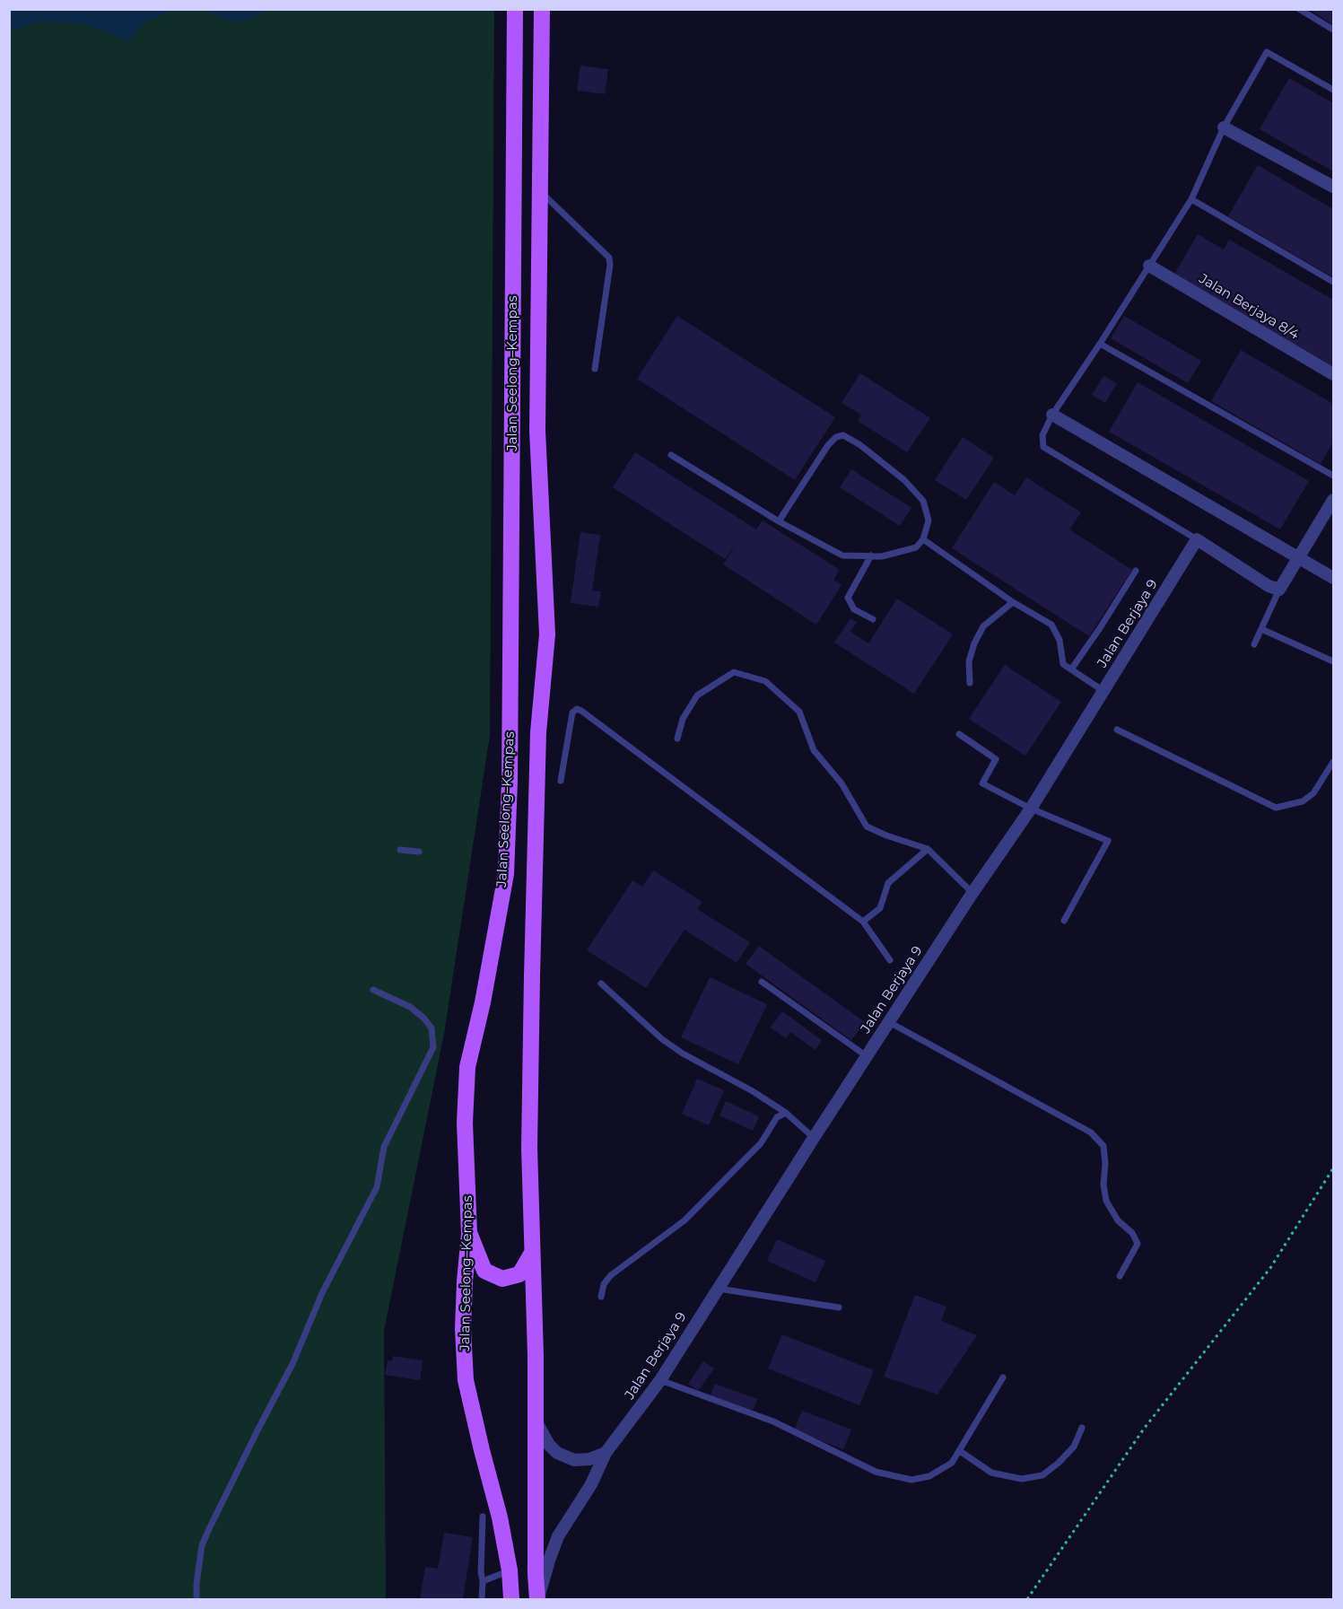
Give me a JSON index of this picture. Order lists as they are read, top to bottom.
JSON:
{
  "streets": {
    "main road": ["Jalan Seelong–Kempas"],
    "street": ["Jalan Berjaya 8/4", "Jalan Berjaya 9"]
  },
  "crossings": [
    ["Jalan Seelong–Kempas", "Jalan Berjaya 9"]
  ]
}
